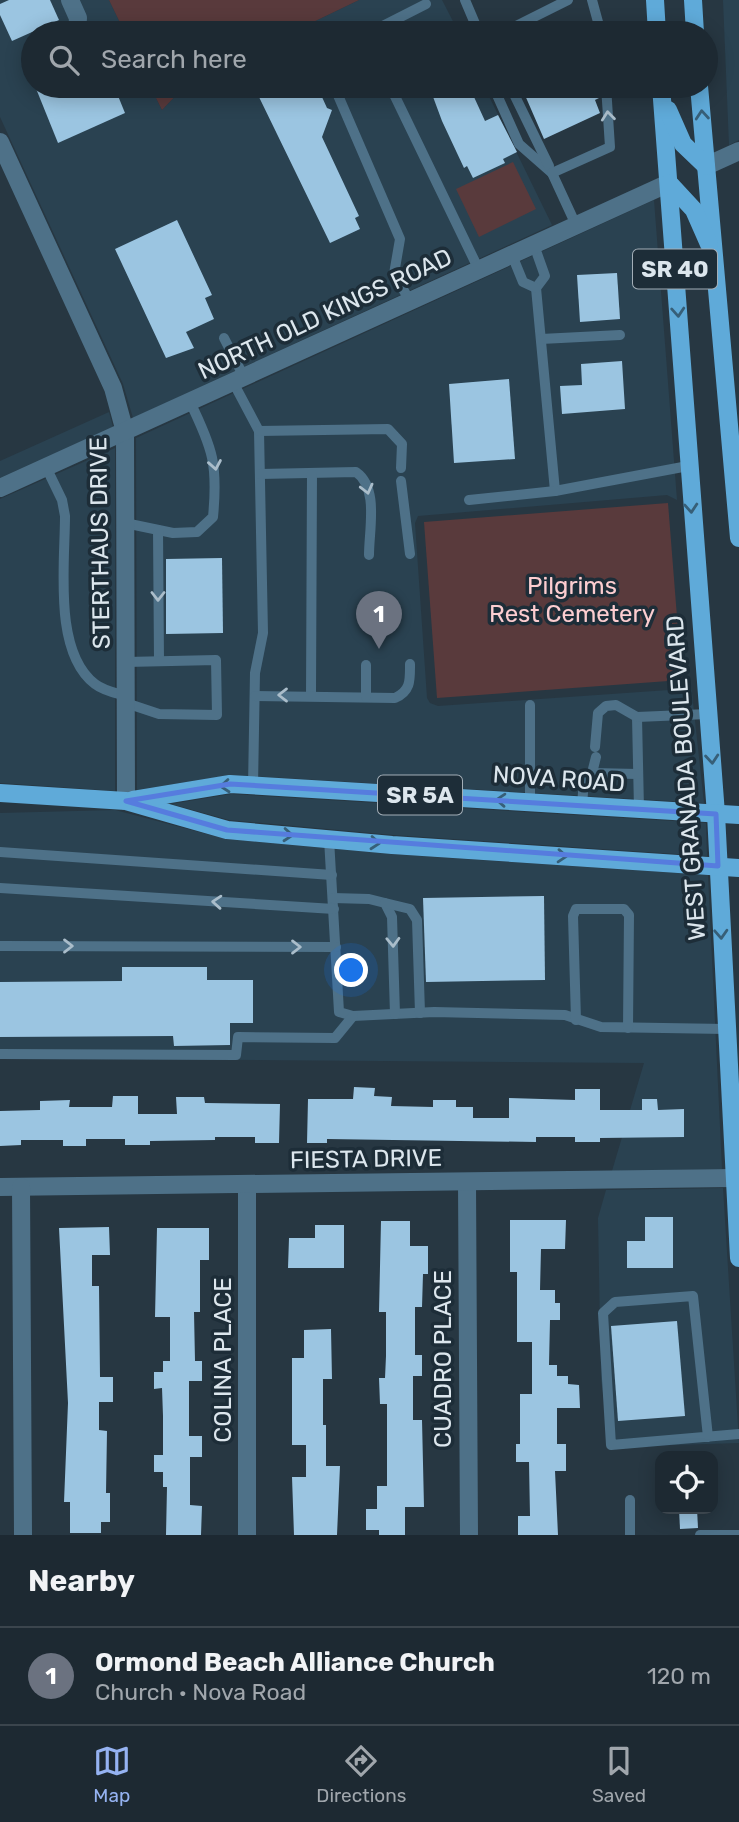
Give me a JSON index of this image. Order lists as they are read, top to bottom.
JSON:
{
  "streets": {
    "main road": [
      "SR 40",
      "WEST GRANADA BOULEVARD",
      "NOVA ROAD",
      "SR 5A"
    ],
    "street": [
      "NORTH OLD KINGS ROAD",
      "STERTHAUS DRIVE",
      "FIESTA DRIVE",
      "CUADRO PLACE",
      "COLINA PLACE"
    ]
  },
  "crossings": [
    ["NORTH OLD KINGS ROAD", "STERTHAUS DRIVE"],
    ["NORTH OLD KINGS ROAD", "WEST GRANADA BOULEVARD"],
    ["STERTHAUS DRIVE", "NOVA ROAD"],
    ["WEST GRANADA BOULEVARD", "NOVA ROAD"],
    ["WEST GRANADA BOULEVARD", "SR 5A"],
    ["WEST GRANADA BOULEVARD", "FIESTA DRIVE"],
    ["NOVA ROAD", "SR 5A"],
    ["FIESTA DRIVE", "CUADRO PLACE"],
    ["FIESTA DRIVE", "COLINA PLACE"]
  ],
  "parks": ["Pilgrims Rest Cemetery"],
  "page": {
    "search": "Search here",
    "pins": "1",
    "heading": "Nearby",
    "list": [
      {
        "mark": "1",
        "name": "Ormond Beach Alliance Church",
        "note": "Church · Nova Road",
        "value": "120 m"
      }
    ],
    "nav": ["Map", "Directions", "Saved"]
  }
}
